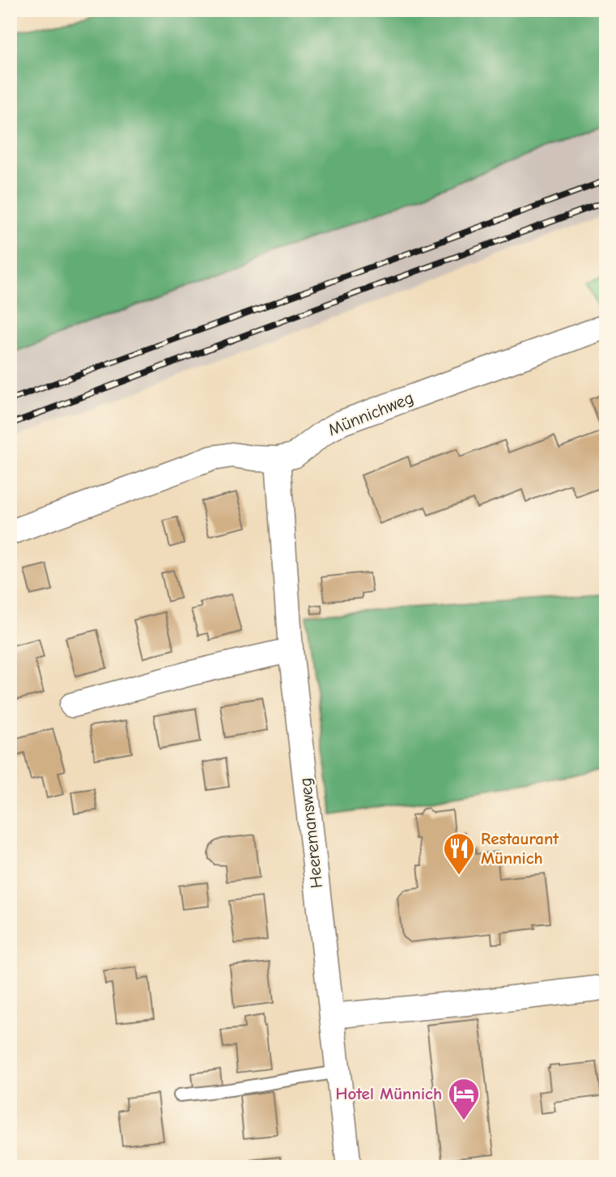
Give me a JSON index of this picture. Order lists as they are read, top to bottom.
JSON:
{
  "streets": {
    "street": ["Münnichweg", "Heeremansweg"]
  },
  "crossings": [
    ["Münnichweg", "Heeremansweg"]
  ],
  "places": {
    "restaurant": ["Restaurant Münnich"],
    "hotel": ["Hotel Münnich"]
  }
}
